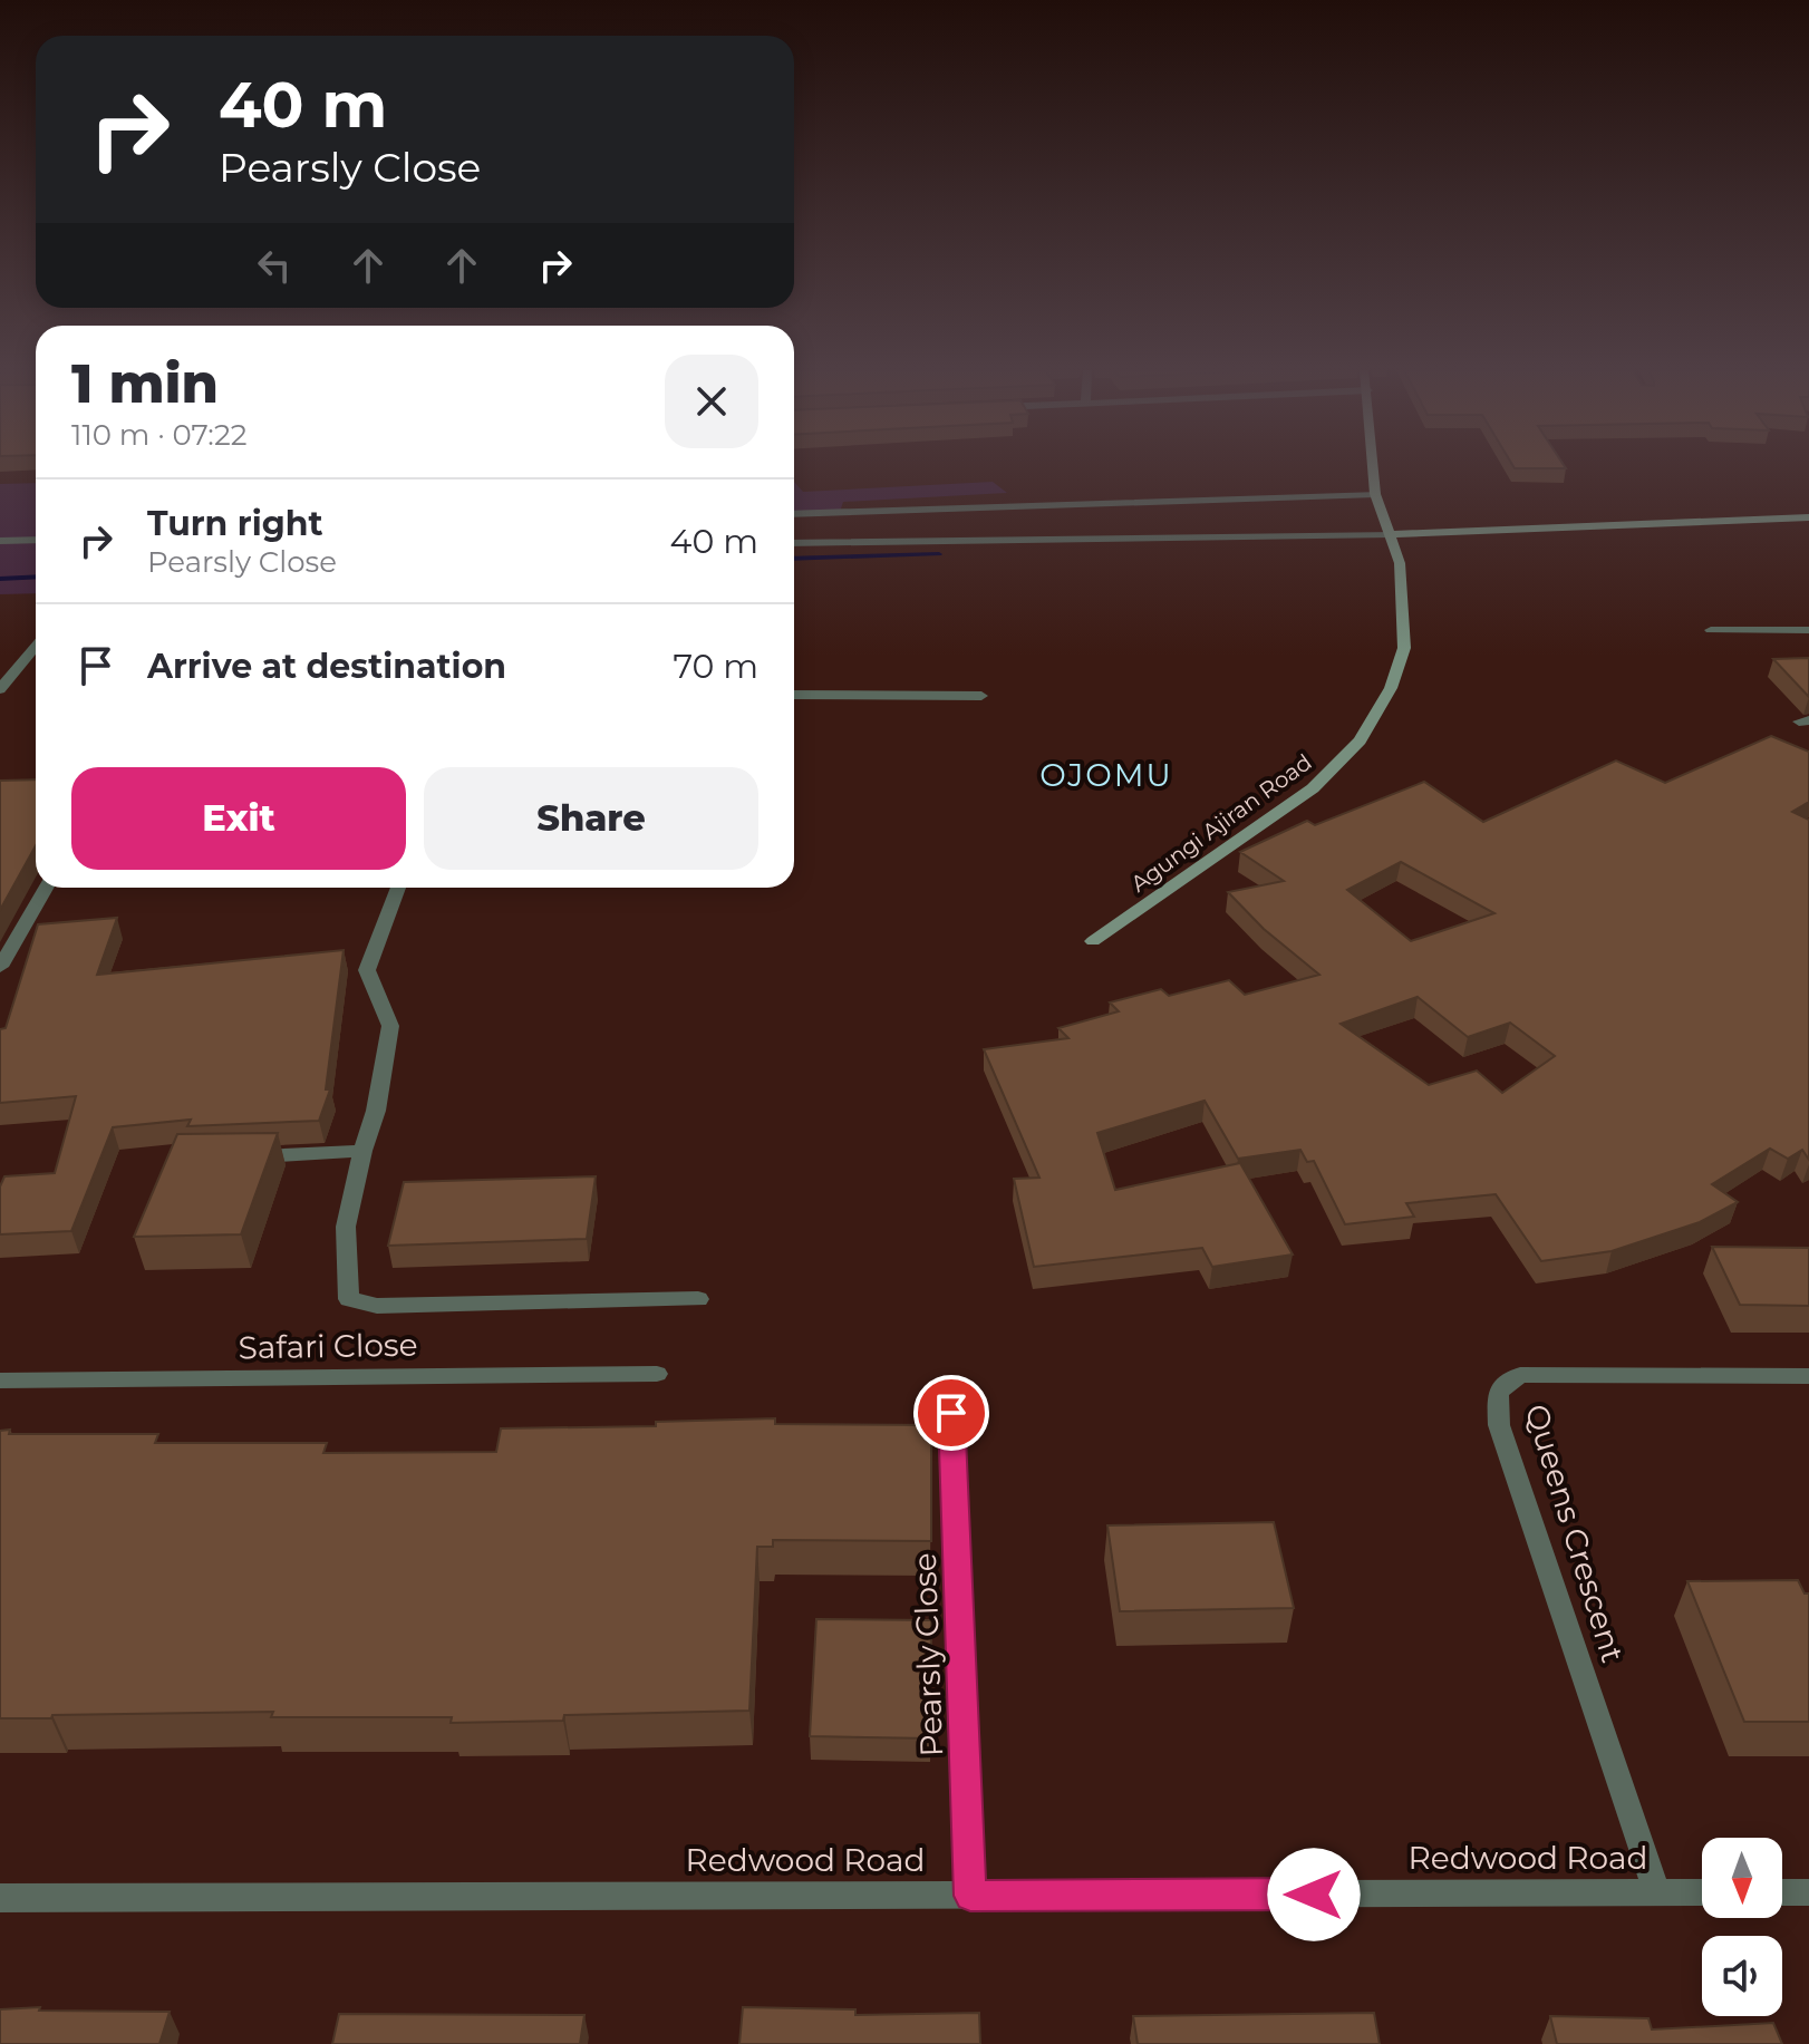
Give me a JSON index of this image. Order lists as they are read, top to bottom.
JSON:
{
  "streets": {
    "street": [
      "Agungi Ajiran Road",
      "Safari Close",
      "Queens Crescent",
      "Pearsly Close",
      "Redwood Road"
    ]
  },
  "crossings": [
    ["Queens Crescent", "Redwood Road"],
    ["Pearsly Close", "Redwood Road"]
  ],
  "districts": ["OJOMU"],
  "north": "bottom",
  "page": {
    "turn": ["40 m", "Pearsly Close"],
    "heading": ["1 min", "110 m · 07:22"],
    "list": [
      {
        "name": "Turn right",
        "note": "Pearsly Close",
        "value": "40 m"
      },
      {
        "name": "Arrive at destination",
        "value": "70 m"
      }
    ],
    "buttons": ["Exit", "Share"]
  }
}
